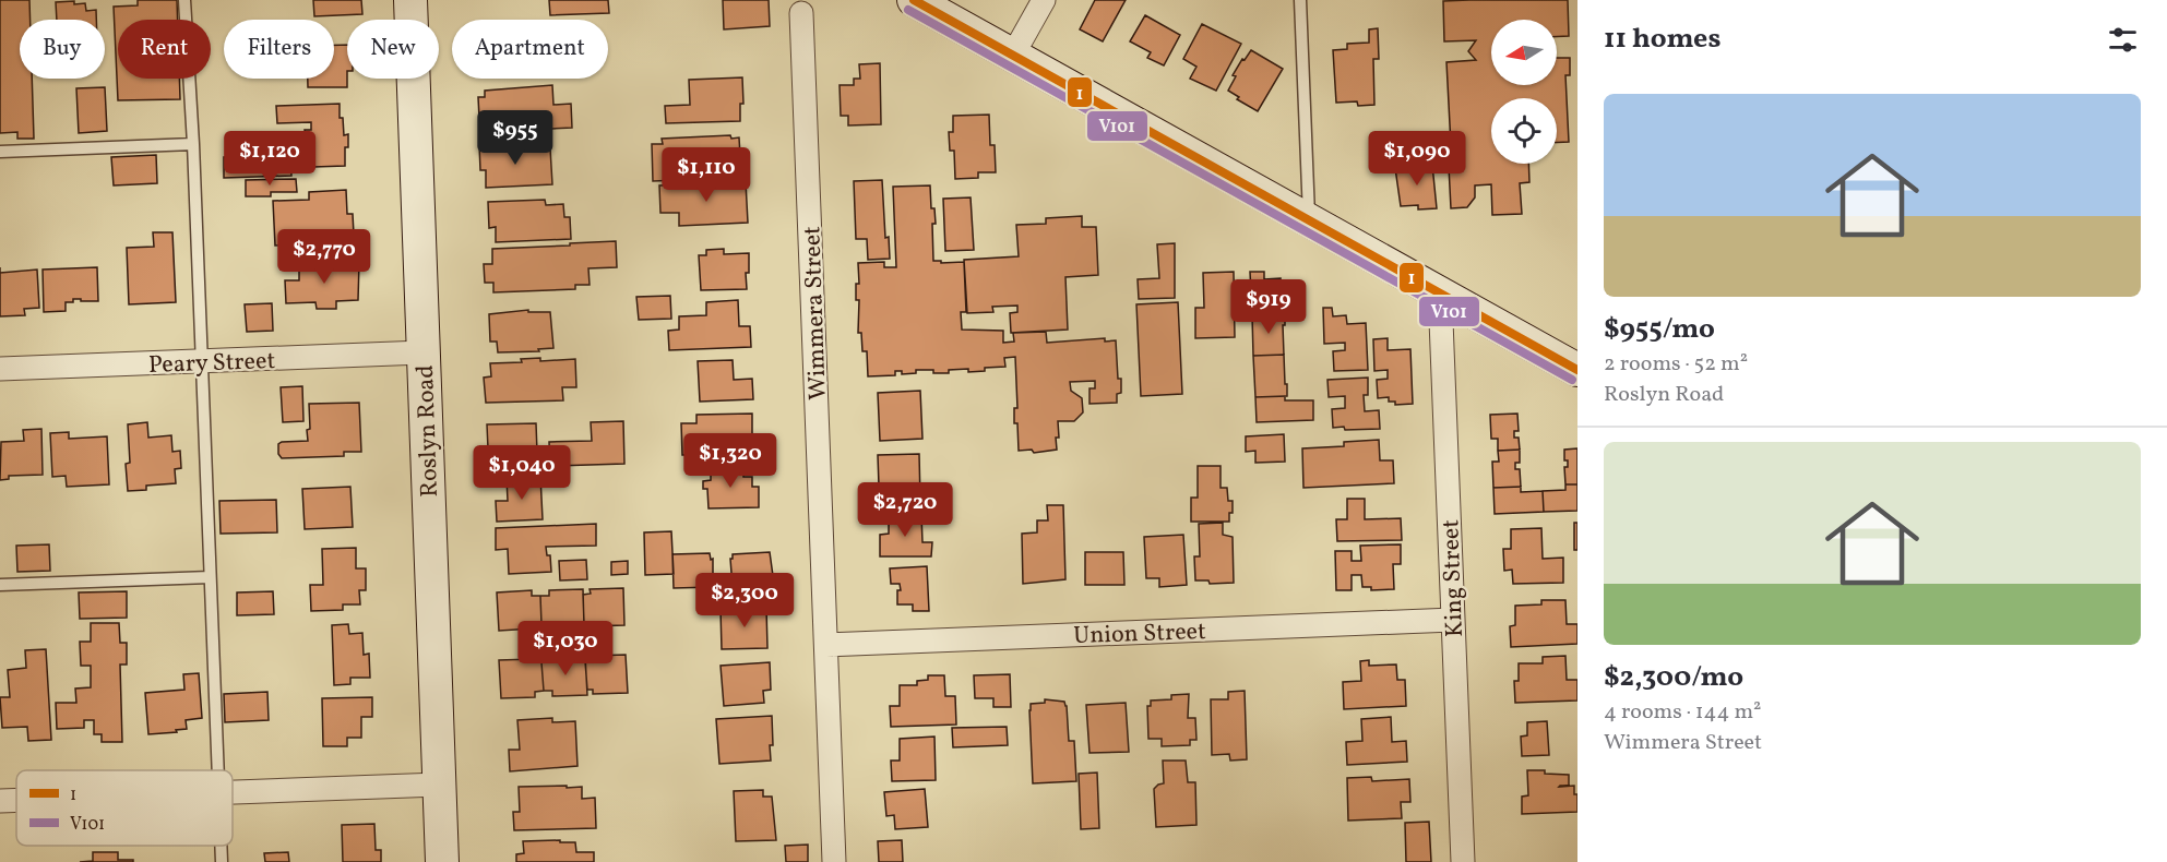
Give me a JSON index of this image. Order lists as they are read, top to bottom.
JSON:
{
  "streets": {
    "street": [
      "Wimmera Street",
      "Peary Street",
      "Roslyn Road",
      "King Street",
      "Union Street"
    ]
  },
  "crossings": [
    ["Wimmera Street", "Union Street"],
    ["Peary Street", "Roslyn Road"],
    ["King Street", "Union Street"]
  ],
  "lines": ["transit line 1", "transit line V101"],
  "legend": ["1", "V101"],
  "north": "left",
  "page": {
    "heading": "11 homes",
    "chip": [
      "Buy",
      "Rent",
      "Filters",
      "New",
      "Apartment"
    ],
    "list": [
      {
        "name": "$955/mo",
        "note": "2 rooms · 52 m² · Roslyn Road"
      },
      {
        "name": "$2,300/mo",
        "note": "4 rooms · 144 m² · Wimmera Street"
      }
    ],
    "price": [
      "$955",
      "$1,120",
      "$1,090",
      "$1,110",
      "$2,770",
      "$919",
      "$1,320",
      "$1,040",
      "$2,720",
      "$2,300",
      "$1,030"
    ]
  }
}
